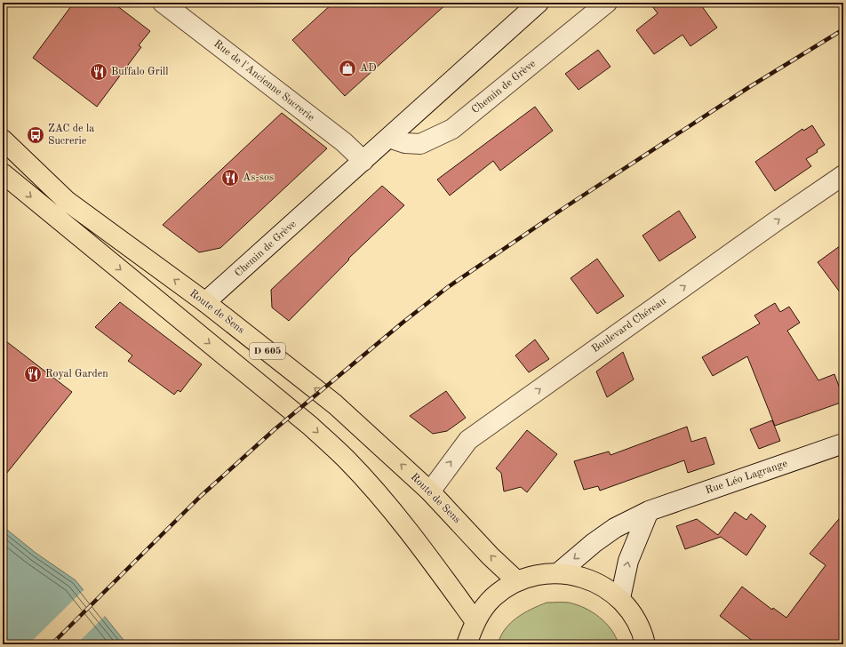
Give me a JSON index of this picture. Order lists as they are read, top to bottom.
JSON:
{
  "streets": {
    "main road": ["Route de Sens", "D 605"],
    "street": [
      "Rue de l'Ancienne Sucrerie",
      "Chemin de Grève",
      "Boulevard Chéreau",
      "Rue Léo Lagrange"
    ]
  },
  "crossings": [
    ["Rue de l'Ancienne Sucrerie", "Chemin de Grève"],
    ["Chemin de Grève", "Route de Sens"],
    ["Route de Sens", "Boulevard Chéreau"]
  ],
  "one_way": ["Boulevard Chéreau"],
  "places": {
    "shop": ["AD"],
    "restaurant": ["Buffalo Grill", "As-sos", "Royal Garden"],
    "bus stop": ["ZAC de la Sucrerie"]
  }
}
